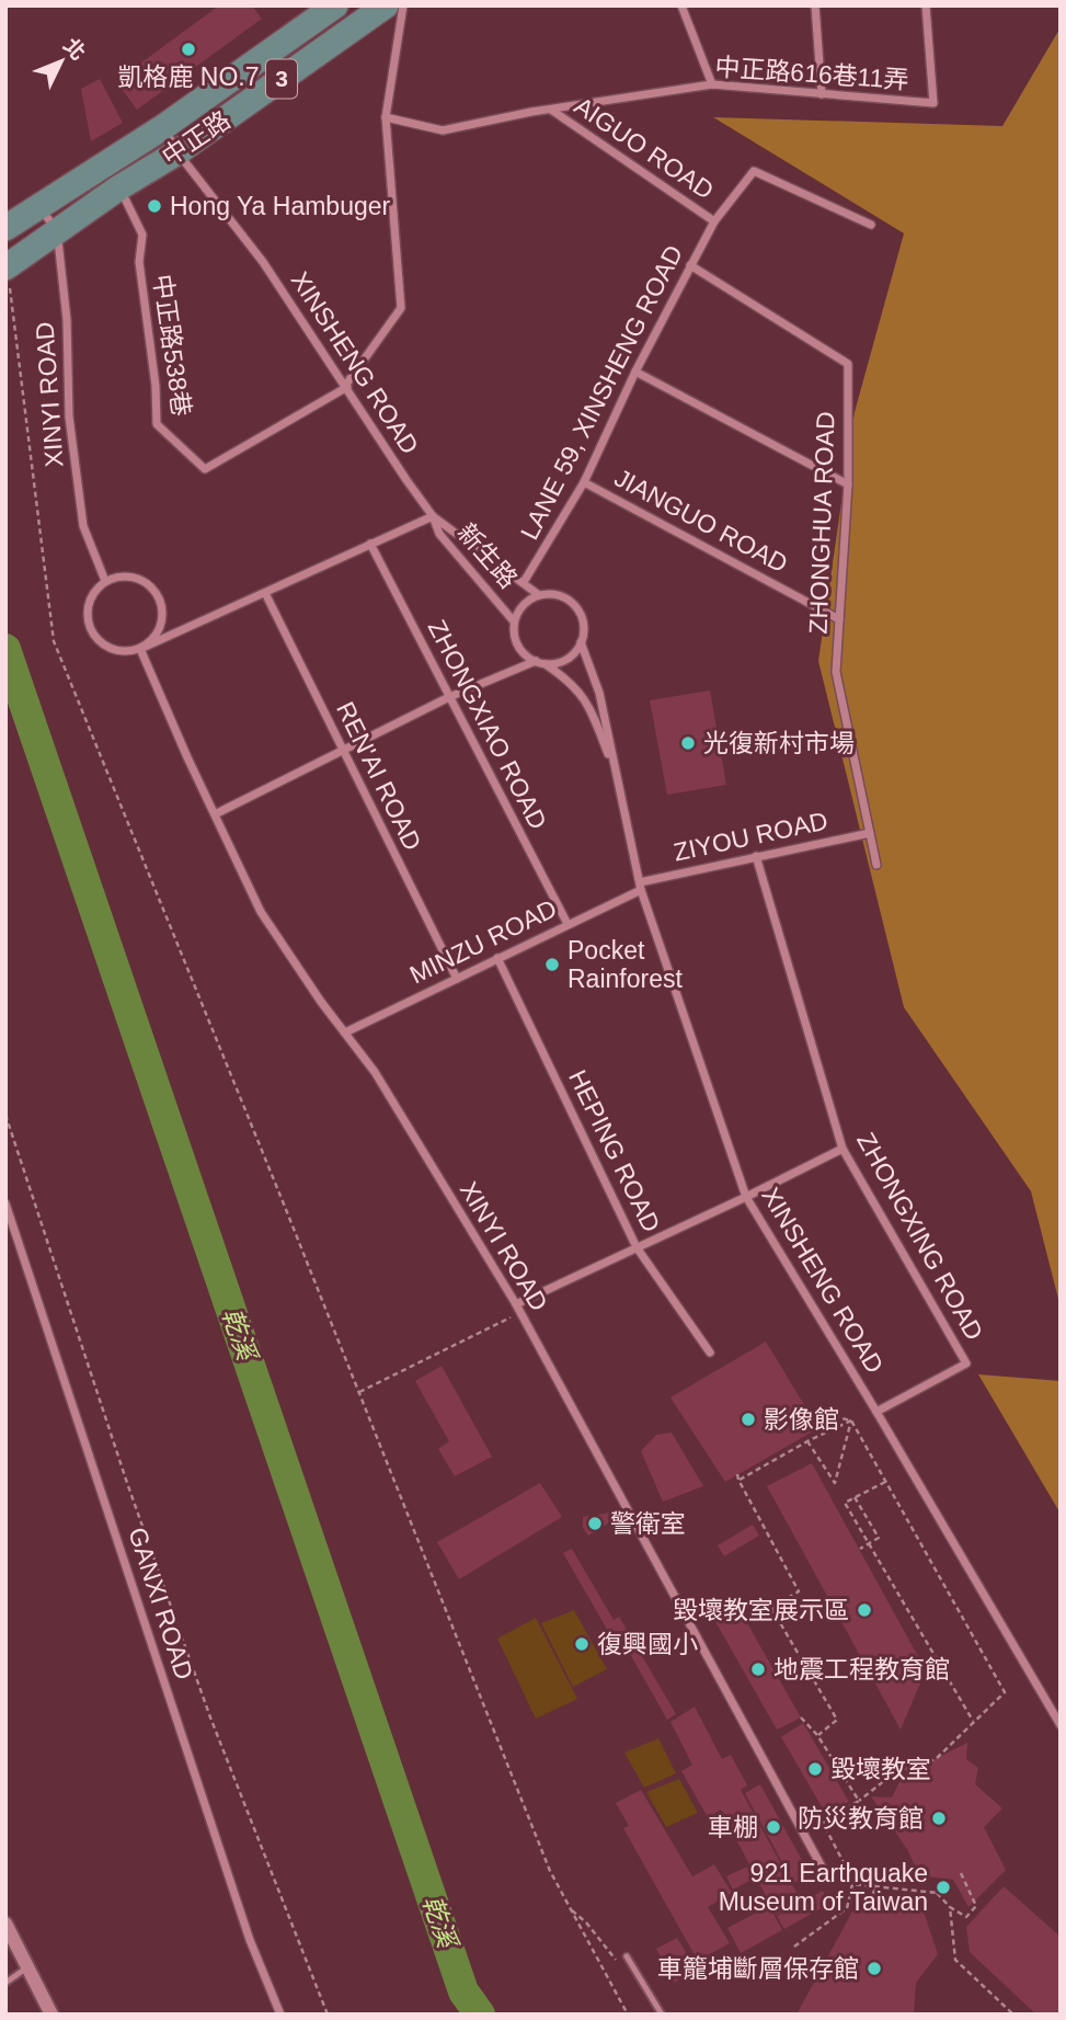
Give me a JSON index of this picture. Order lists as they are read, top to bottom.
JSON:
{
  "streets": {
    "main road": ["3", "中正路"],
    "street": [
      "中正路616巷11弄",
      "AIGUO ROAD",
      "中正路538巷",
      "XINSHENG ROAD",
      "LANE 59, XINSHENG ROAD",
      "XINYI ROAD",
      "JIANGUO ROAD",
      "ZHONGHUA ROAD",
      "新生路",
      "ZHONGXIAO ROAD",
      "REN'AI ROAD",
      "ZIYOU ROAD",
      "MINZU ROAD",
      "HEPING ROAD",
      "ZHONGXING ROAD",
      "GANXI ROAD"
    ]
  },
  "crossings": [
    ["中正路616巷11弄", "AIGUO ROAD"],
    ["中正路", "中正路538巷"],
    ["中正路", "XINSHENG ROAD"],
    ["中正路", "XINYI ROAD"],
    ["AIGUO ROAD", "LANE 59, XINSHENG ROAD"],
    ["中正路538巷", "XINSHENG ROAD"],
    ["XINSHENG ROAD", "LANE 59, XINSHENG ROAD"],
    ["XINSHENG ROAD", "新生路"],
    ["XINSHENG ROAD", "ZIYOU ROAD"],
    ["XINSHENG ROAD", "MINZU ROAD"],
    ["XINSHENG ROAD", "ZHONGXING ROAD"],
    ["LANE 59, XINSHENG ROAD", "JIANGUO ROAD"],
    ["LANE 59, XINSHENG ROAD", "ZHONGHUA ROAD"],
    ["XINYI ROAD", "MINZU ROAD"],
    ["JIANGUO ROAD", "ZHONGHUA ROAD"],
    ["ZHONGHUA ROAD", "ZIYOU ROAD"],
    ["ZHONGXIAO ROAD", "MINZU ROAD"],
    ["REN'AI ROAD", "MINZU ROAD"],
    ["ZIYOU ROAD", "MINZU ROAD"],
    ["ZIYOU ROAD", "ZHONGXING ROAD"],
    ["MINZU ROAD", "HEPING ROAD"]
  ],
  "water": ["乾溪"],
  "places": [
    "凱格鹿 NO.7",
    "Hong Ya Hambuger",
    "光復新村市場",
    "Pocket Rainforest",
    "影像館",
    "警衛室",
    "毀壞教室展示區",
    "復興國小",
    "地震工程教育館",
    "毀壞教室",
    "防災教育館",
    "車棚",
    "921 Earthquake Museum of Taiwan",
    "車籠埔斷層保存館"
  ],
  "north": "top right"
}
